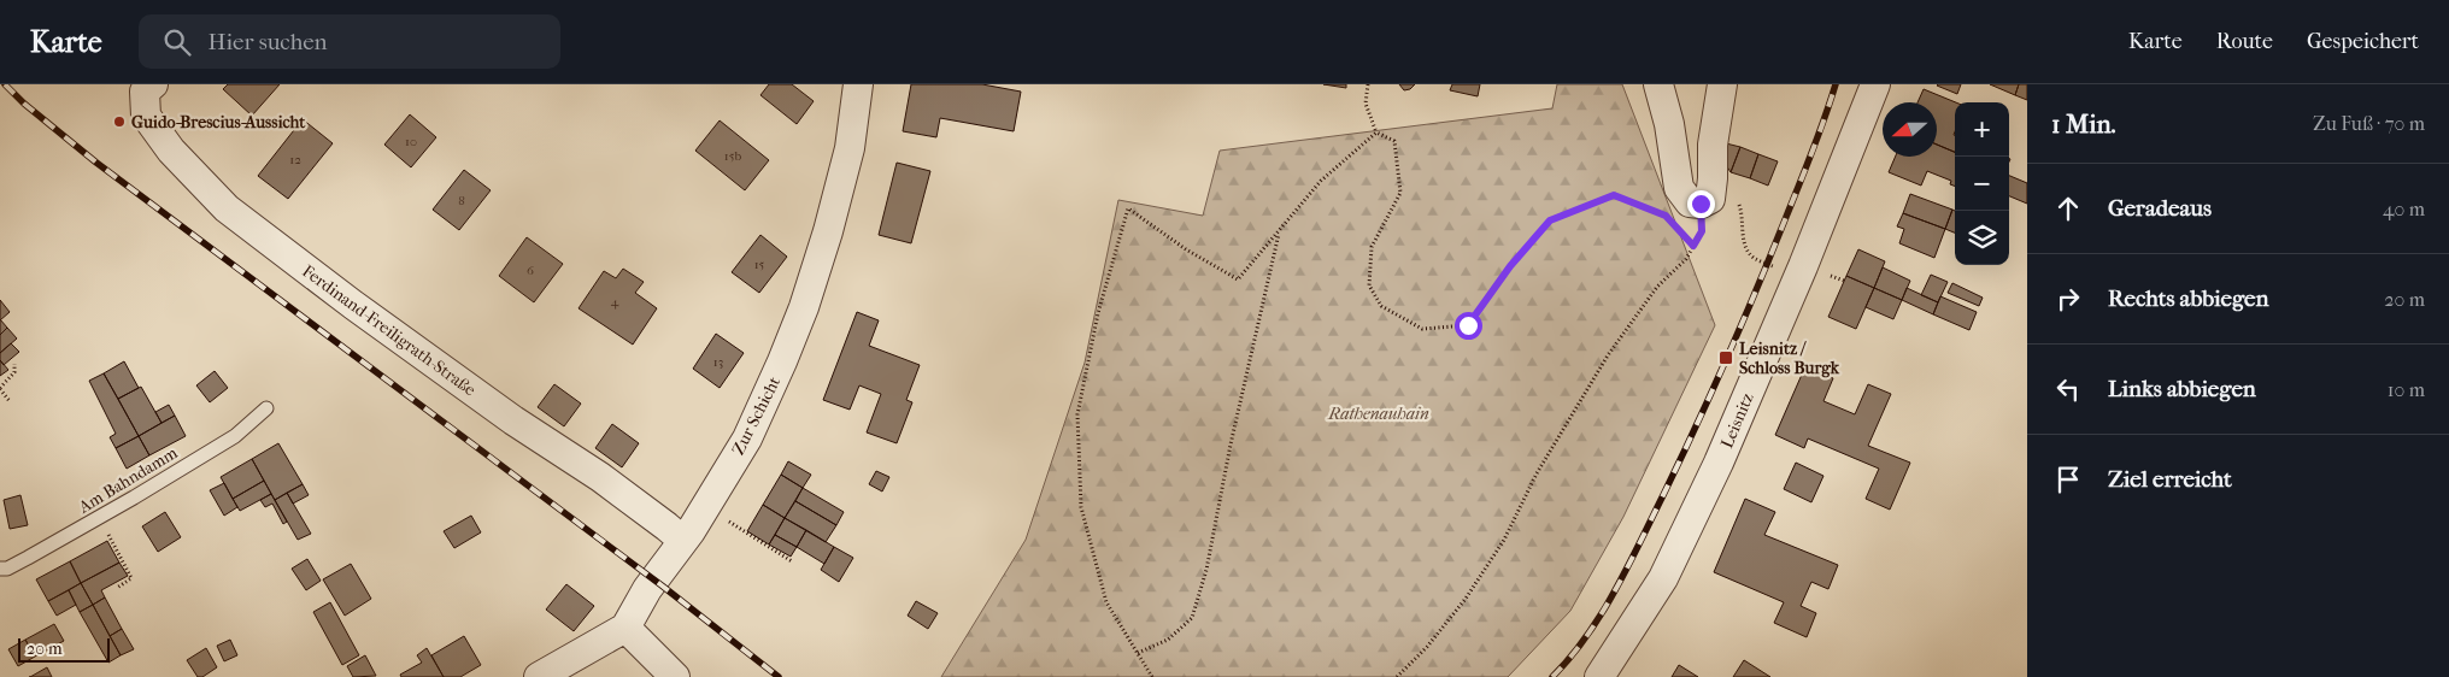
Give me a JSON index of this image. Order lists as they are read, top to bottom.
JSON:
{
  "streets": {
    "street": ["Ferdinand-Freiligrath-Straße", "Zur Schicht", "Leisnitz"],
    "lane": ["Am Bahndamm"]
  },
  "crossings": [
    ["Ferdinand-Freiligrath-Straße", "Zur Schicht"]
  ],
  "parks": ["Rathenauhain"],
  "places": {
    "other": ["Guido-Brescius-Aussicht"],
    "transit": ["Leisnitz / Schloss Burgk"]
  },
  "house_numbers": [
    "10",
    "15b",
    "12",
    "8",
    "15",
    "6",
    "4",
    "13"
  ],
  "scale_bar": "20 m",
  "north": "left",
  "page": {
    "header": "Karte",
    "search": "Hier suchen",
    "nav": ["Karte", "Route", "Gespeichert"],
    "heading": ["1 Min.", "Zu Fuß · 70 m"],
    "map_buttons": ["+", "−"],
    "list": [
      ["Geradeaus", "40 m"],
      ["Rechts abbiegen", "20 m"],
      ["Links abbiegen", "10 m"],
      "Ziel erreicht"
    ],
    "scale": "20 m"
  }
}
